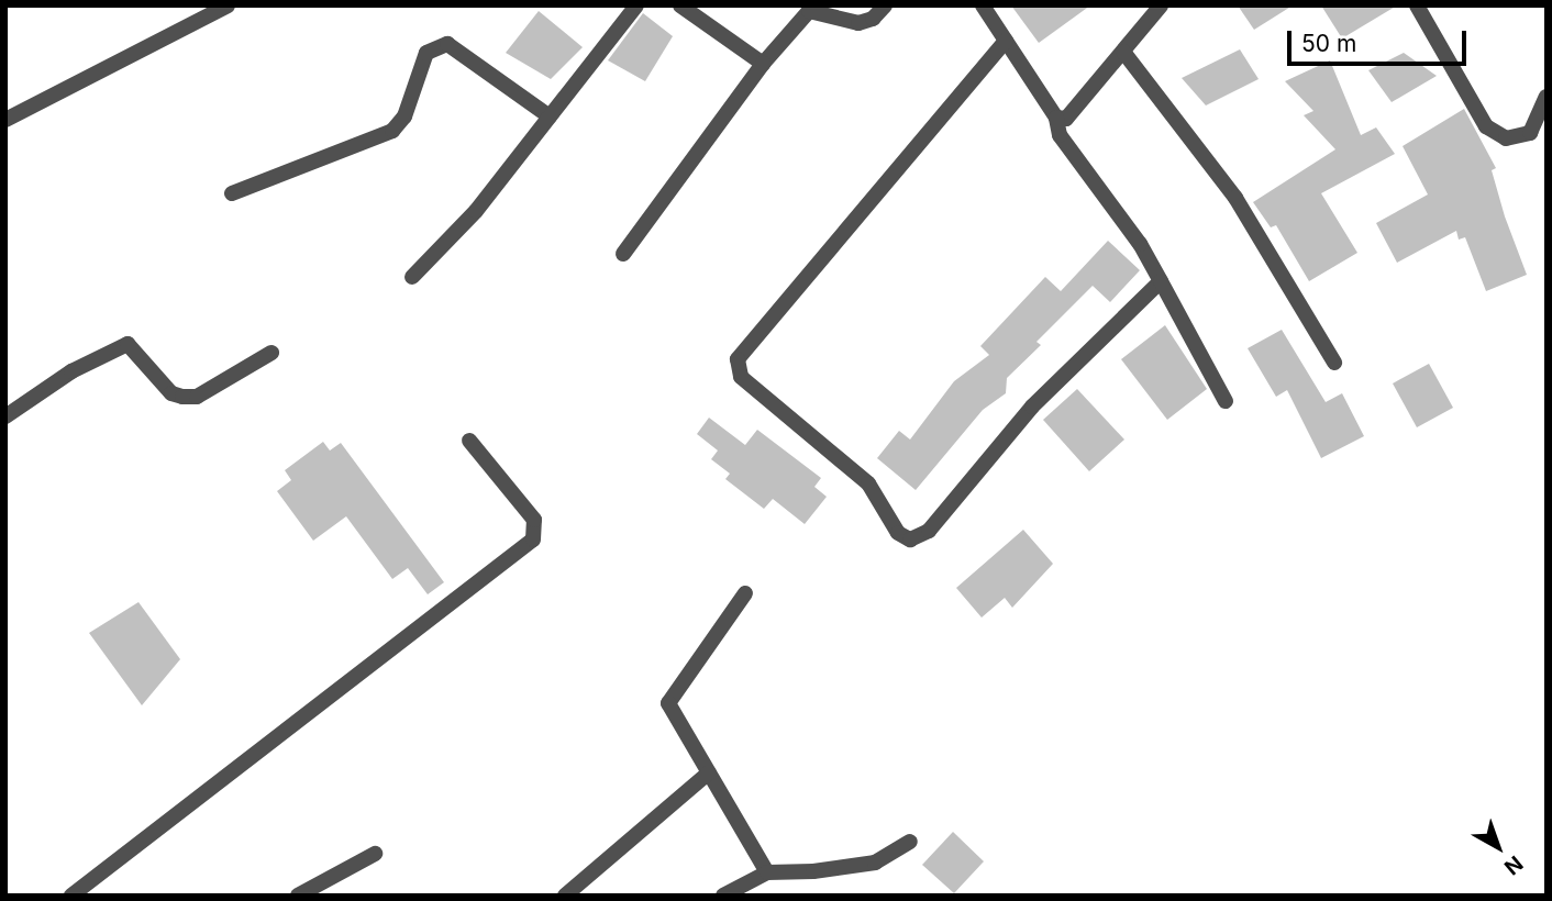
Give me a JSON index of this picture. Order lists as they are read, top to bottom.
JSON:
{
  "scale_bar": "50 m",
  "north": "bottom right"
}
